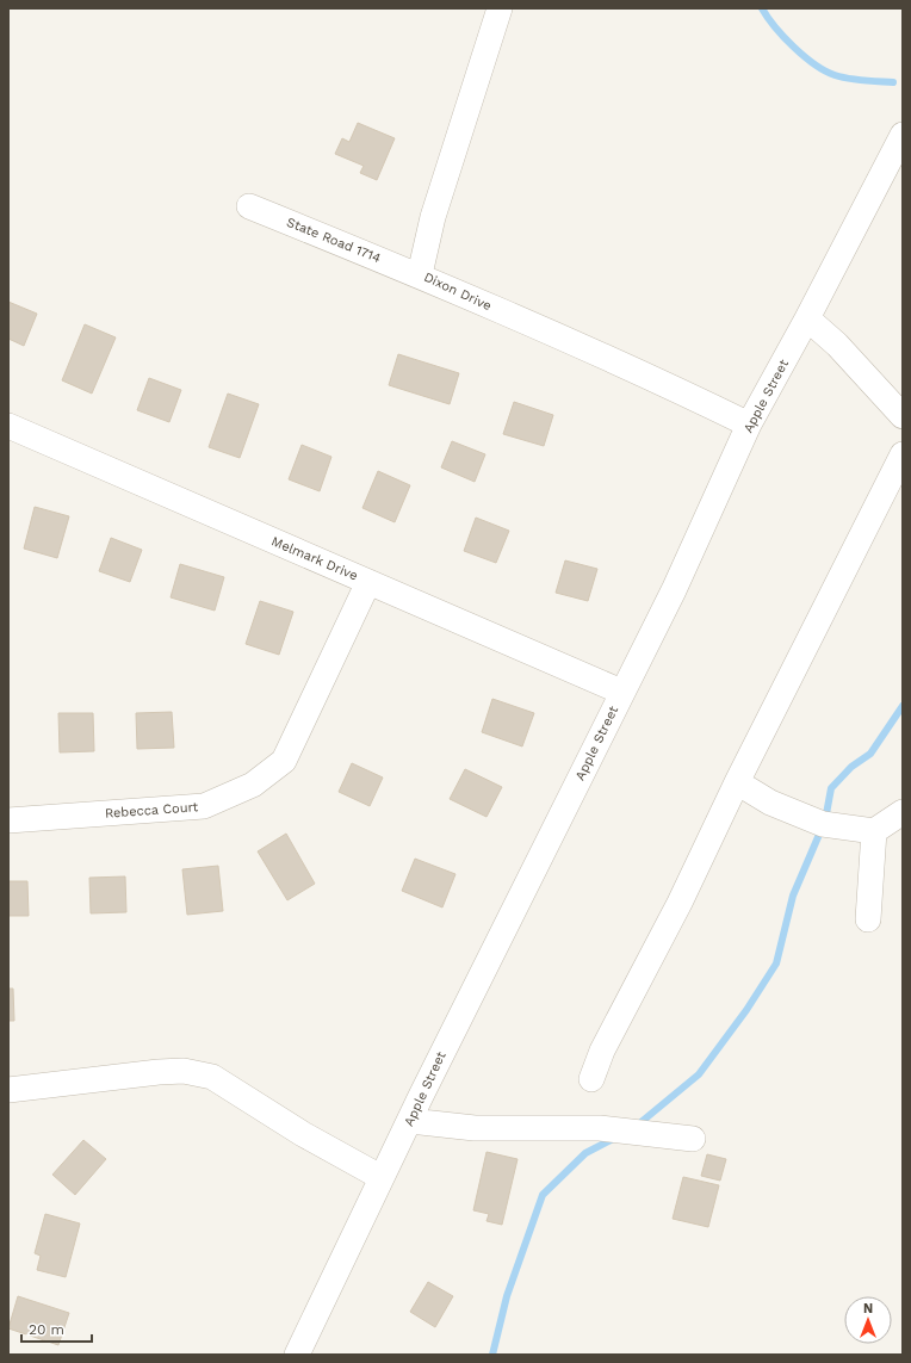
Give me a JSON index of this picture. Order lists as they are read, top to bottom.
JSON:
{
  "streets": {
    "street": [
      "State Road 1714",
      "Dixon Drive",
      "Apple Street",
      "Melmark Drive",
      "Rebecca Court"
    ]
  },
  "crossings": [
    ["State Road 1714", "Dixon Drive"],
    ["Dixon Drive", "Apple Street"],
    ["Apple Street", "Melmark Drive"],
    ["Melmark Drive", "Rebecca Court"]
  ],
  "scale_bar": "20 m",
  "north": "top"
}
